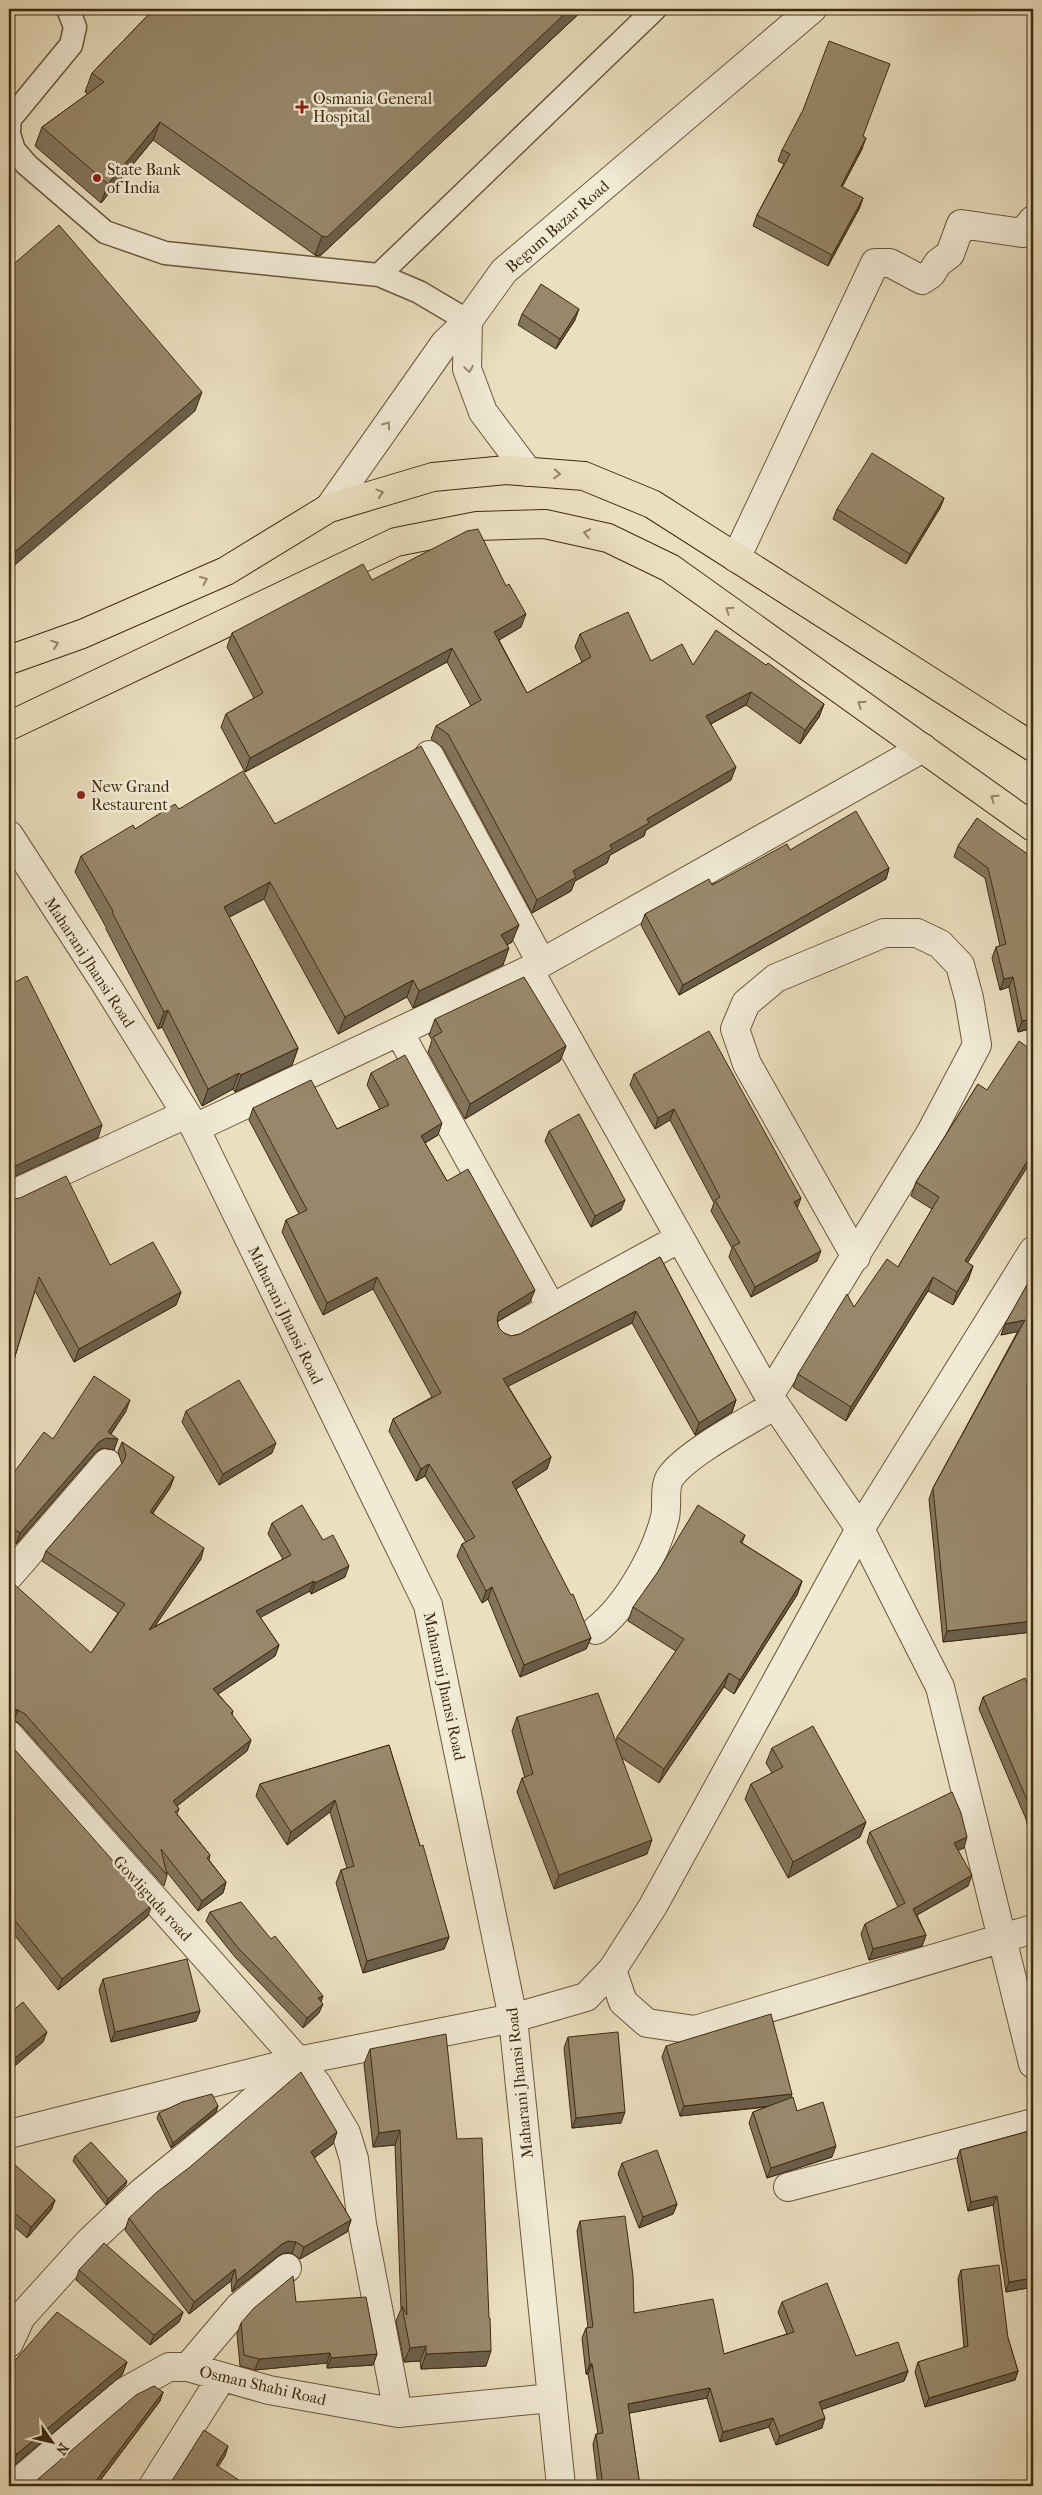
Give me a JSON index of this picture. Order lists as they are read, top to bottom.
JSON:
{
  "streets": {
    "street": [
      "Begum Bazar Road",
      "Maharani Jhansi Road",
      "Gowliguda road",
      "Osman Shahi Road"
    ]
  },
  "crossings": [
    ["Maharani Jhansi Road", "Osman Shahi Road"],
    ["Gowliguda road", "Osman Shahi Road"]
  ],
  "places": {
    "health": ["Osmania General Hospital"],
    "other": ["State Bank of India", "New Grand Restaurent"]
  },
  "north": "bottom right"
}
